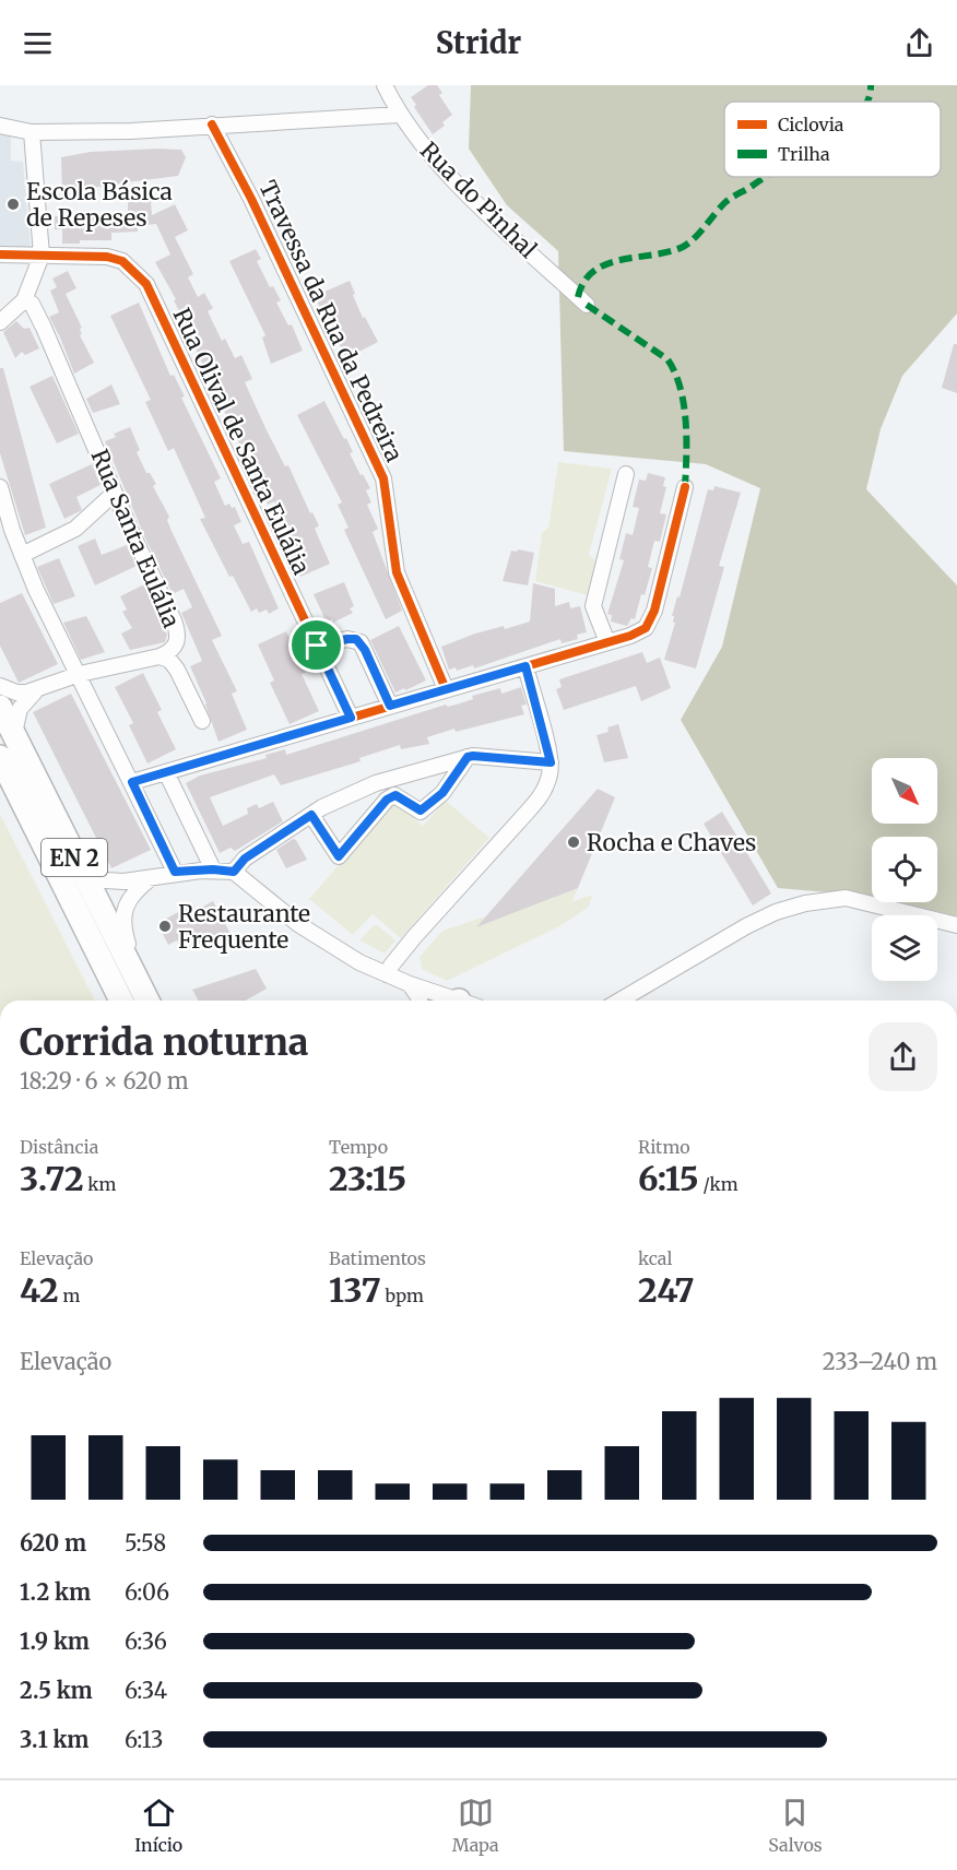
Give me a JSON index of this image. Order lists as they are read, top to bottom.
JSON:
{
  "streets": {
    "main road": ["EN 2"],
    "street": [
      "Rua do Pinhal",
      "Travessa da Rua da Pedreira",
      "Rua Olival de Santa Eulália",
      "Rua Santa Eulália"
    ]
  },
  "places": ["Escola Básica de Repeses", "Rocha e Chaves", "Restaurante Frequente"],
  "legend": ["Ciclovia", "Trilha"],
  "north": "bottom right",
  "page": {
    "header": "Stridr",
    "heading": ["Corrida noturna", "18:29 · 6 × 620 m"],
    "stats": [
      ["Distância", "3.72 km"],
      ["Tempo", "23:15"],
      ["Ritmo", "6:15 /km"],
      ["Elevação", "42 m"],
      ["Batimentos", "137 bpm"],
      ["kcal", "247"]
    ],
    "chart": ["Elevação", "233–240 m"],
    "list": [
      {
        "name": "620 m",
        "note": "5:58"
      },
      {
        "name": "1.2 km",
        "note": "6:06"
      },
      {
        "name": "1.9 km",
        "note": "6:36"
      },
      {
        "name": "2.5 km",
        "note": "6:34"
      },
      {
        "name": "3.1 km",
        "note": "6:13"
      }
    ],
    "tabs": ["Início", "Mapa", "Salvos"]
  }
}
